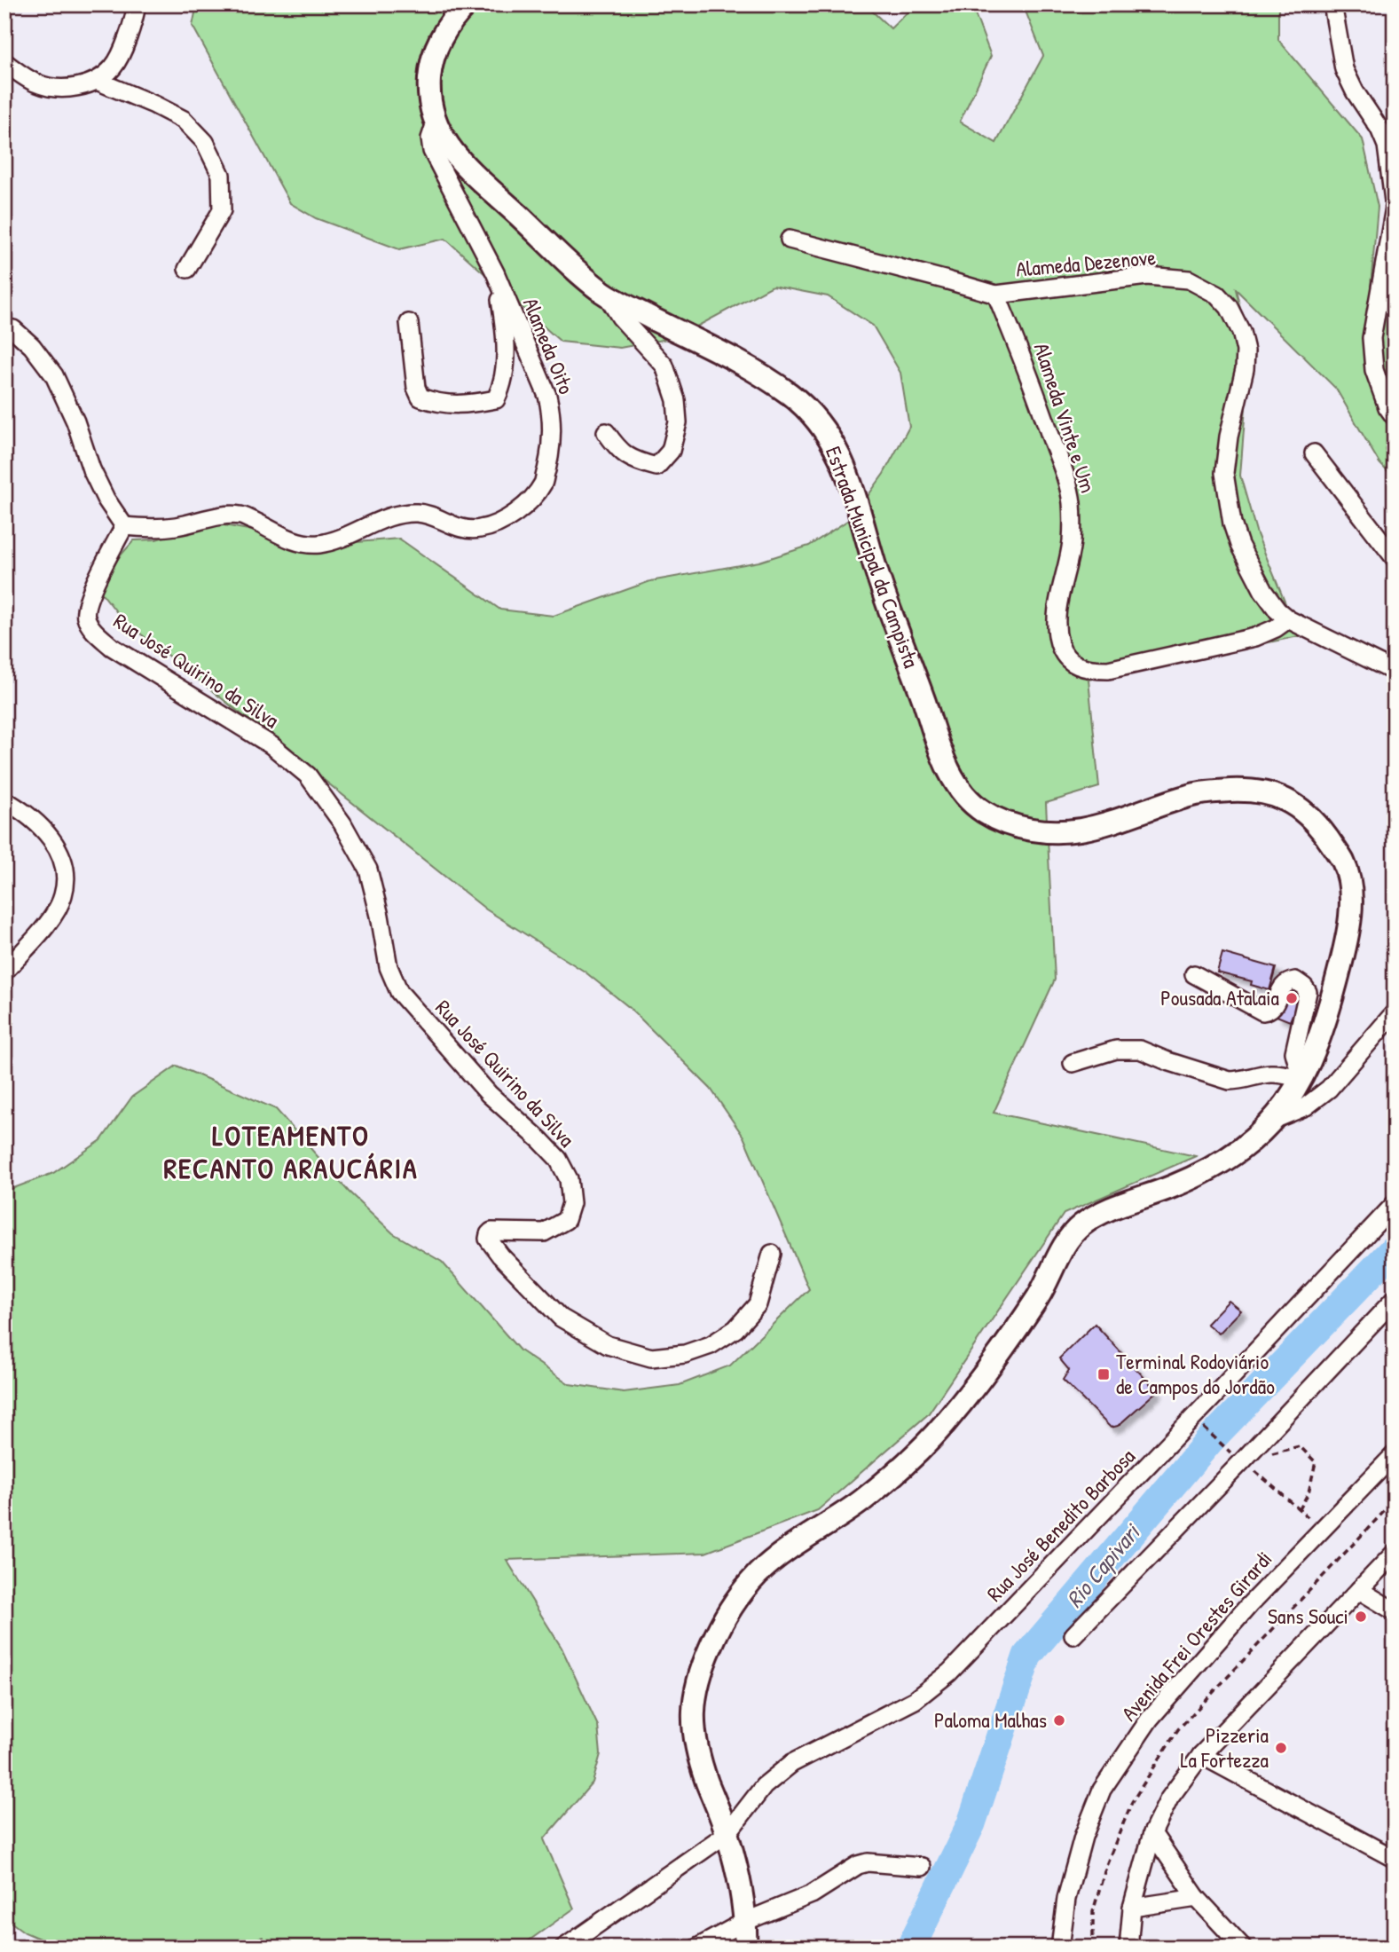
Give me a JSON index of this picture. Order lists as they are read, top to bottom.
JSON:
{
  "streets": {
    "main road": ["Estrada Municipal da Campista"],
    "street": [
      "Alameda Dezenove",
      "Alameda Oito",
      "Alameda Vinte e Um",
      "Rua José Quirino da Silva",
      "Rua José Benedito Barbosa",
      "Avenida Frei Orestes Girardi"
    ]
  },
  "crossings": [
    ["Alameda Dezenove", "Alameda Vinte e Um"],
    ["Alameda Oito", "Estrada Municipal da Campista"],
    ["Alameda Oito", "Rua José Quirino da Silva"],
    ["Estrada Municipal da Campista", "Rua José Benedito Barbosa"]
  ],
  "districts": ["LOTEAMENTO RECANTO ARAUCÁRIA"],
  "water": ["Rio Capivari"],
  "places": {
    "other": [
      "Pousada Atalaia",
      "Sans Souci",
      "Paloma Malhas",
      "Pizzeria La Fortezza"
    ],
    "transit": ["Terminal Rodoviário de Campos do Jordão"]
  }
}
